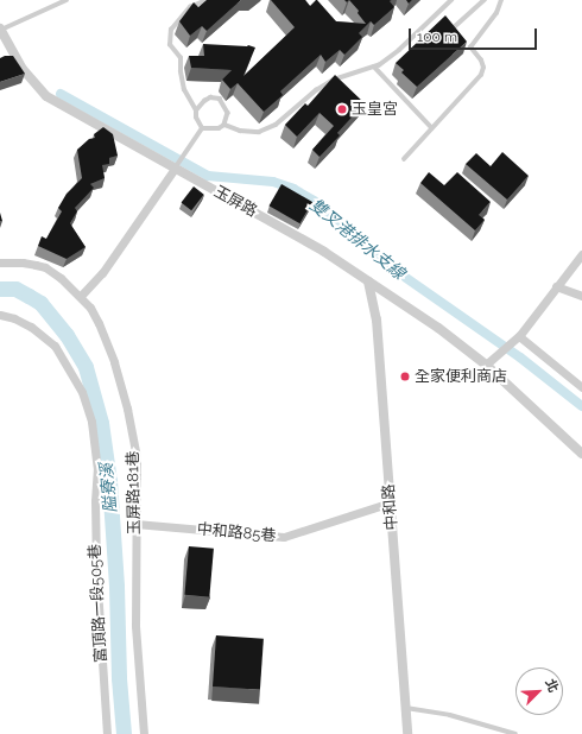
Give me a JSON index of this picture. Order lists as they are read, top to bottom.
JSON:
{
  "streets": {
    "street": [
      "玉屏路",
      "玉屏路181巷",
      "中和路",
      "中和路85巷",
      "富頂路一段505巷"
    ]
  },
  "crossings": [
    ["玉屏路", "中和路"],
    ["玉屏路181巷", "中和路85巷"],
    ["中和路", "中和路85巷"]
  ],
  "water": ["雙叉港排水支線", "隘寮溪"],
  "places": ["玉皇宮", "全家便利商店"],
  "scale_bar": "100 m",
  "north": "top right"
}
